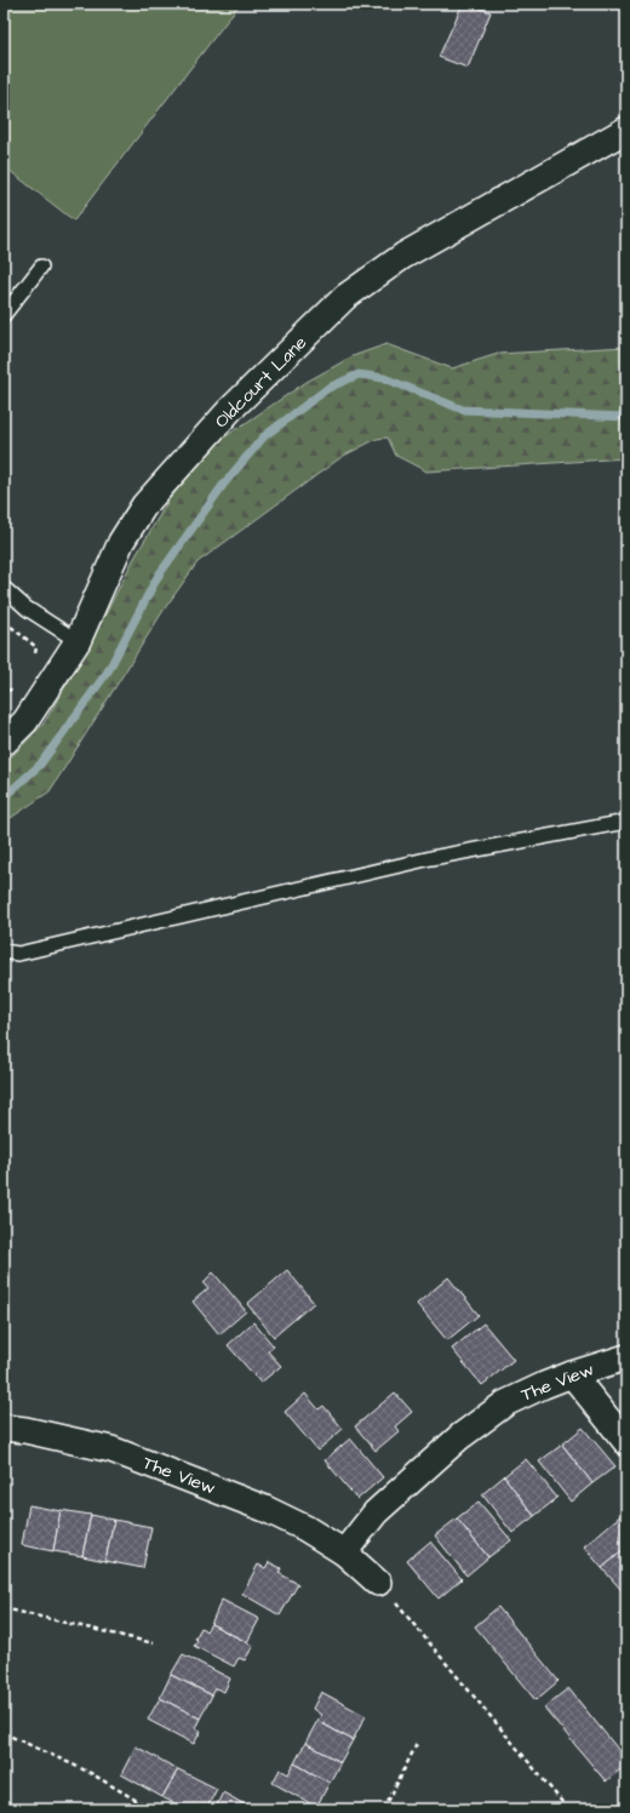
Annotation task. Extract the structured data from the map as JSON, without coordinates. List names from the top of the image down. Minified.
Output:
{"streets":{"street":["Oldcourt Lane","The View"]}}
